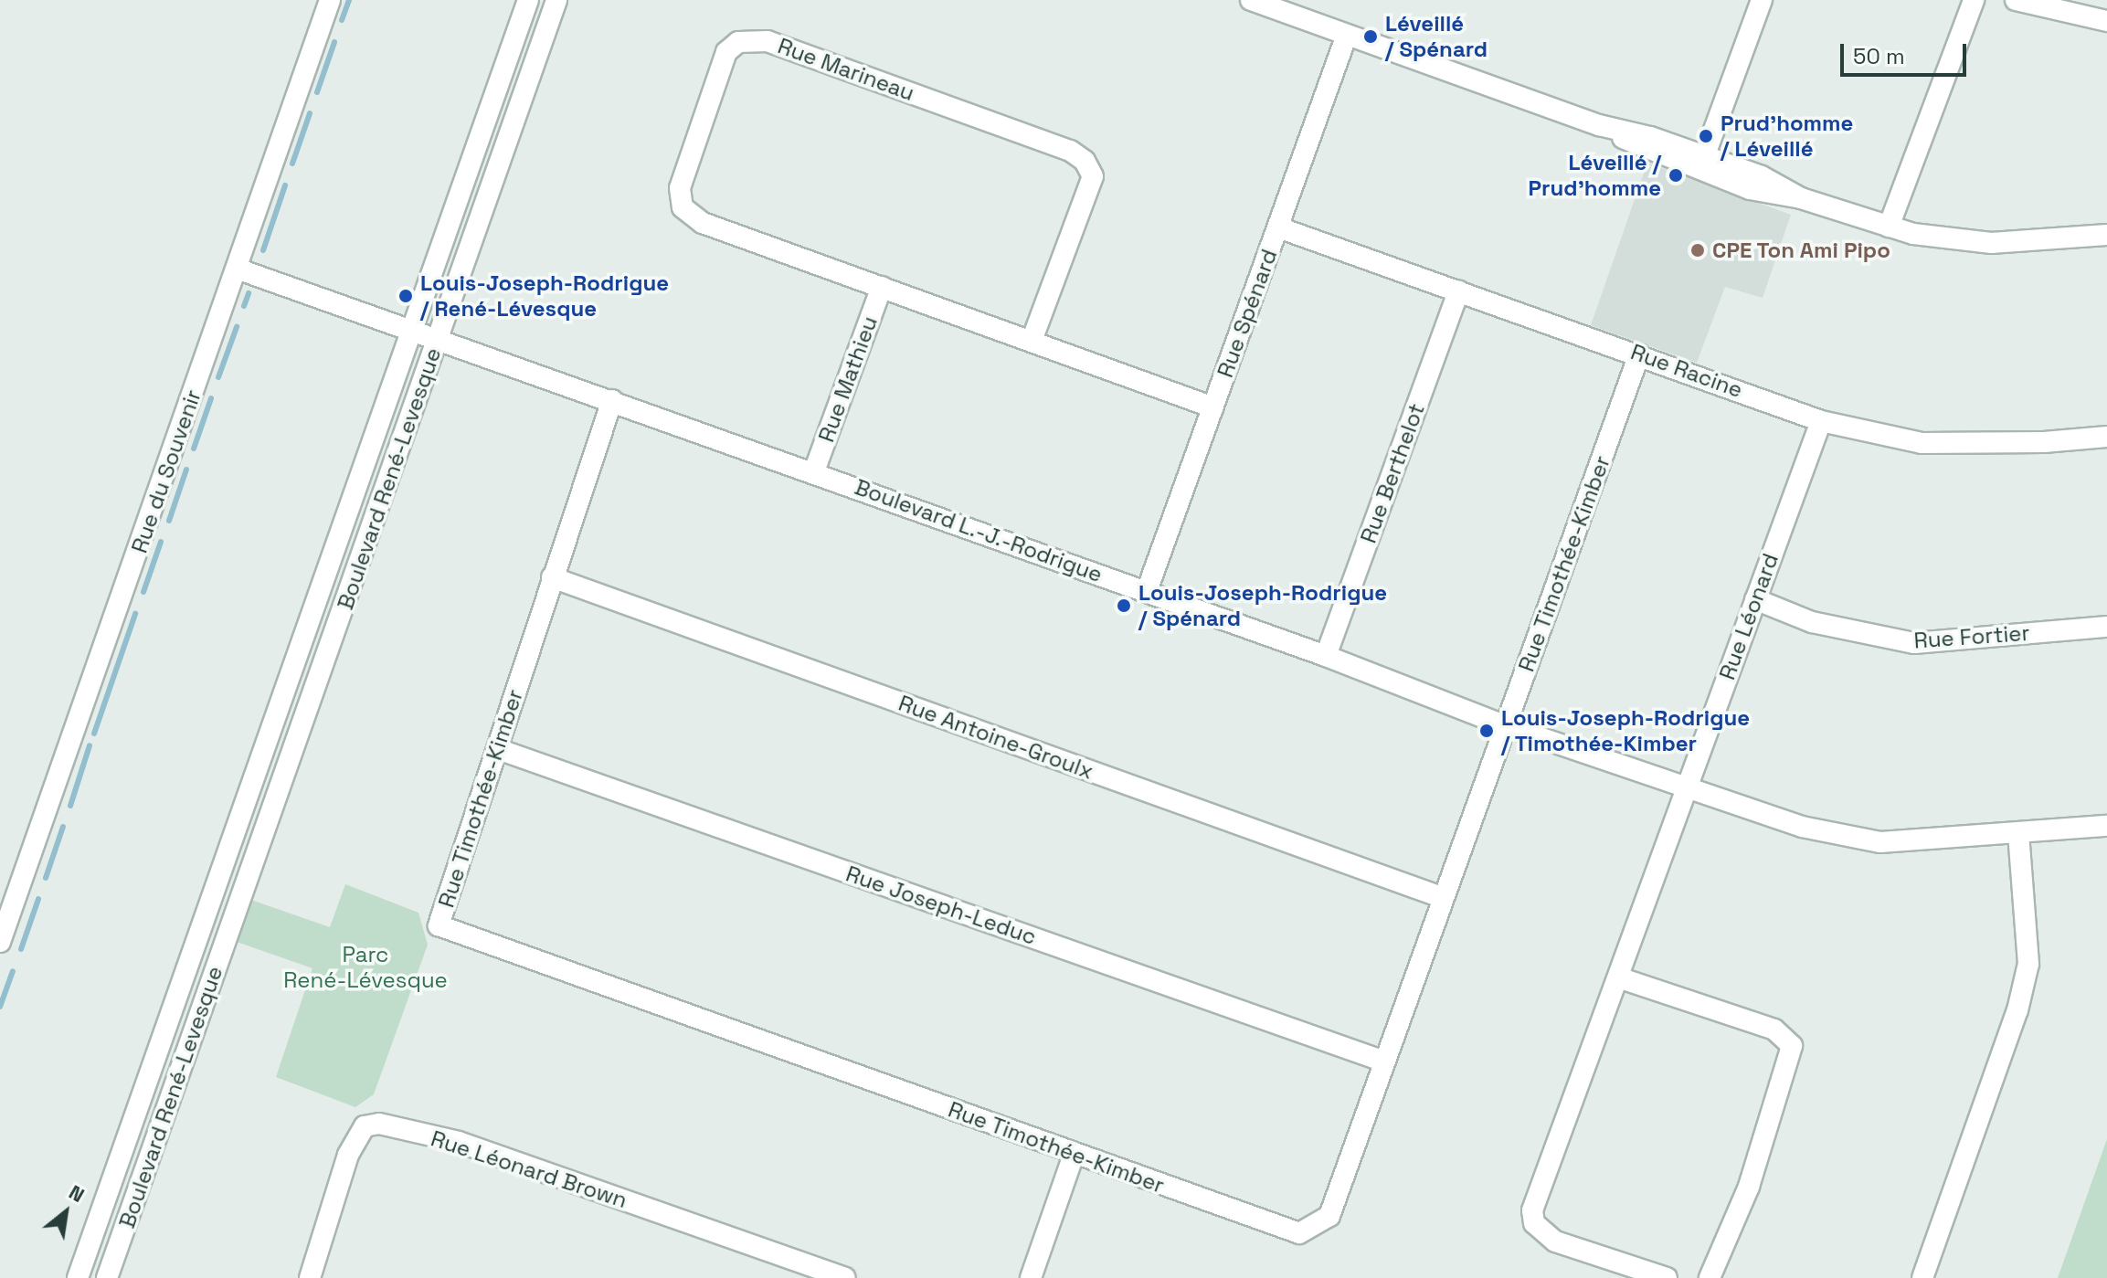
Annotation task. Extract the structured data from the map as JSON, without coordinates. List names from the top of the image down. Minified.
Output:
{"streets":{"street":["Rue Marineau","Rue Spénard","Rue Racine","Rue Mathieu","Rue du Souvenir","Rue Berthelot","Boulevard René-Levesque","Boulevard L.-J.-Rodrigue","Rue Timothée-Kimber","Rue Léonard","Rue Fortier","Rue Antoine-Groulx","Rue Joseph-Leduc","Rue Léonard Brown"]},"crossings":[["Rue Marineau","Rue Spénard"],["Rue Marineau","Rue Mathieu"],["Rue Spénard","Rue Racine"],["Rue Spénard","Boulevard L.-J.-Rodrigue"],["Rue Racine","Rue Berthelot"],["Rue Racine","Rue Timothée-Kimber"],["Rue Racine","Rue Léonard"],["Rue Mathieu","Boulevard L.-J.-Rodrigue"],["Rue du Souvenir","Boulevard L.-J.-Rodrigue"],["Rue Berthelot","Boulevard L.-J.-Rodrigue"],["Boulevard René-Levesque","Boulevard L.-J.-Rodrigue"],["Boulevard L.-J.-Rodrigue","Rue Timothée-Kimber"],["Boulevard L.-J.-Rodrigue","Rue Léonard"],["Rue Timothée-Kimber","Rue Antoine-Groulx"],["Rue Timothée-Kimber","Rue Joseph-Leduc"],["Rue Léonard","Rue Fortier"]],"parks":["Parc René-Lévesque"],"places":["Léveillé / Spénard","Prud'homme / Léveillé","Léveillé / Prud'homme","CPE Ton Ami Pipo","Louis-Joseph-Rodrigue / René-Lévesque","Louis-Joseph-Rodrigue / Spénard","Louis-Joseph-Rodrigue / Timothée-Kimber"],"scale_bar":"50 m","north":"top right"}
